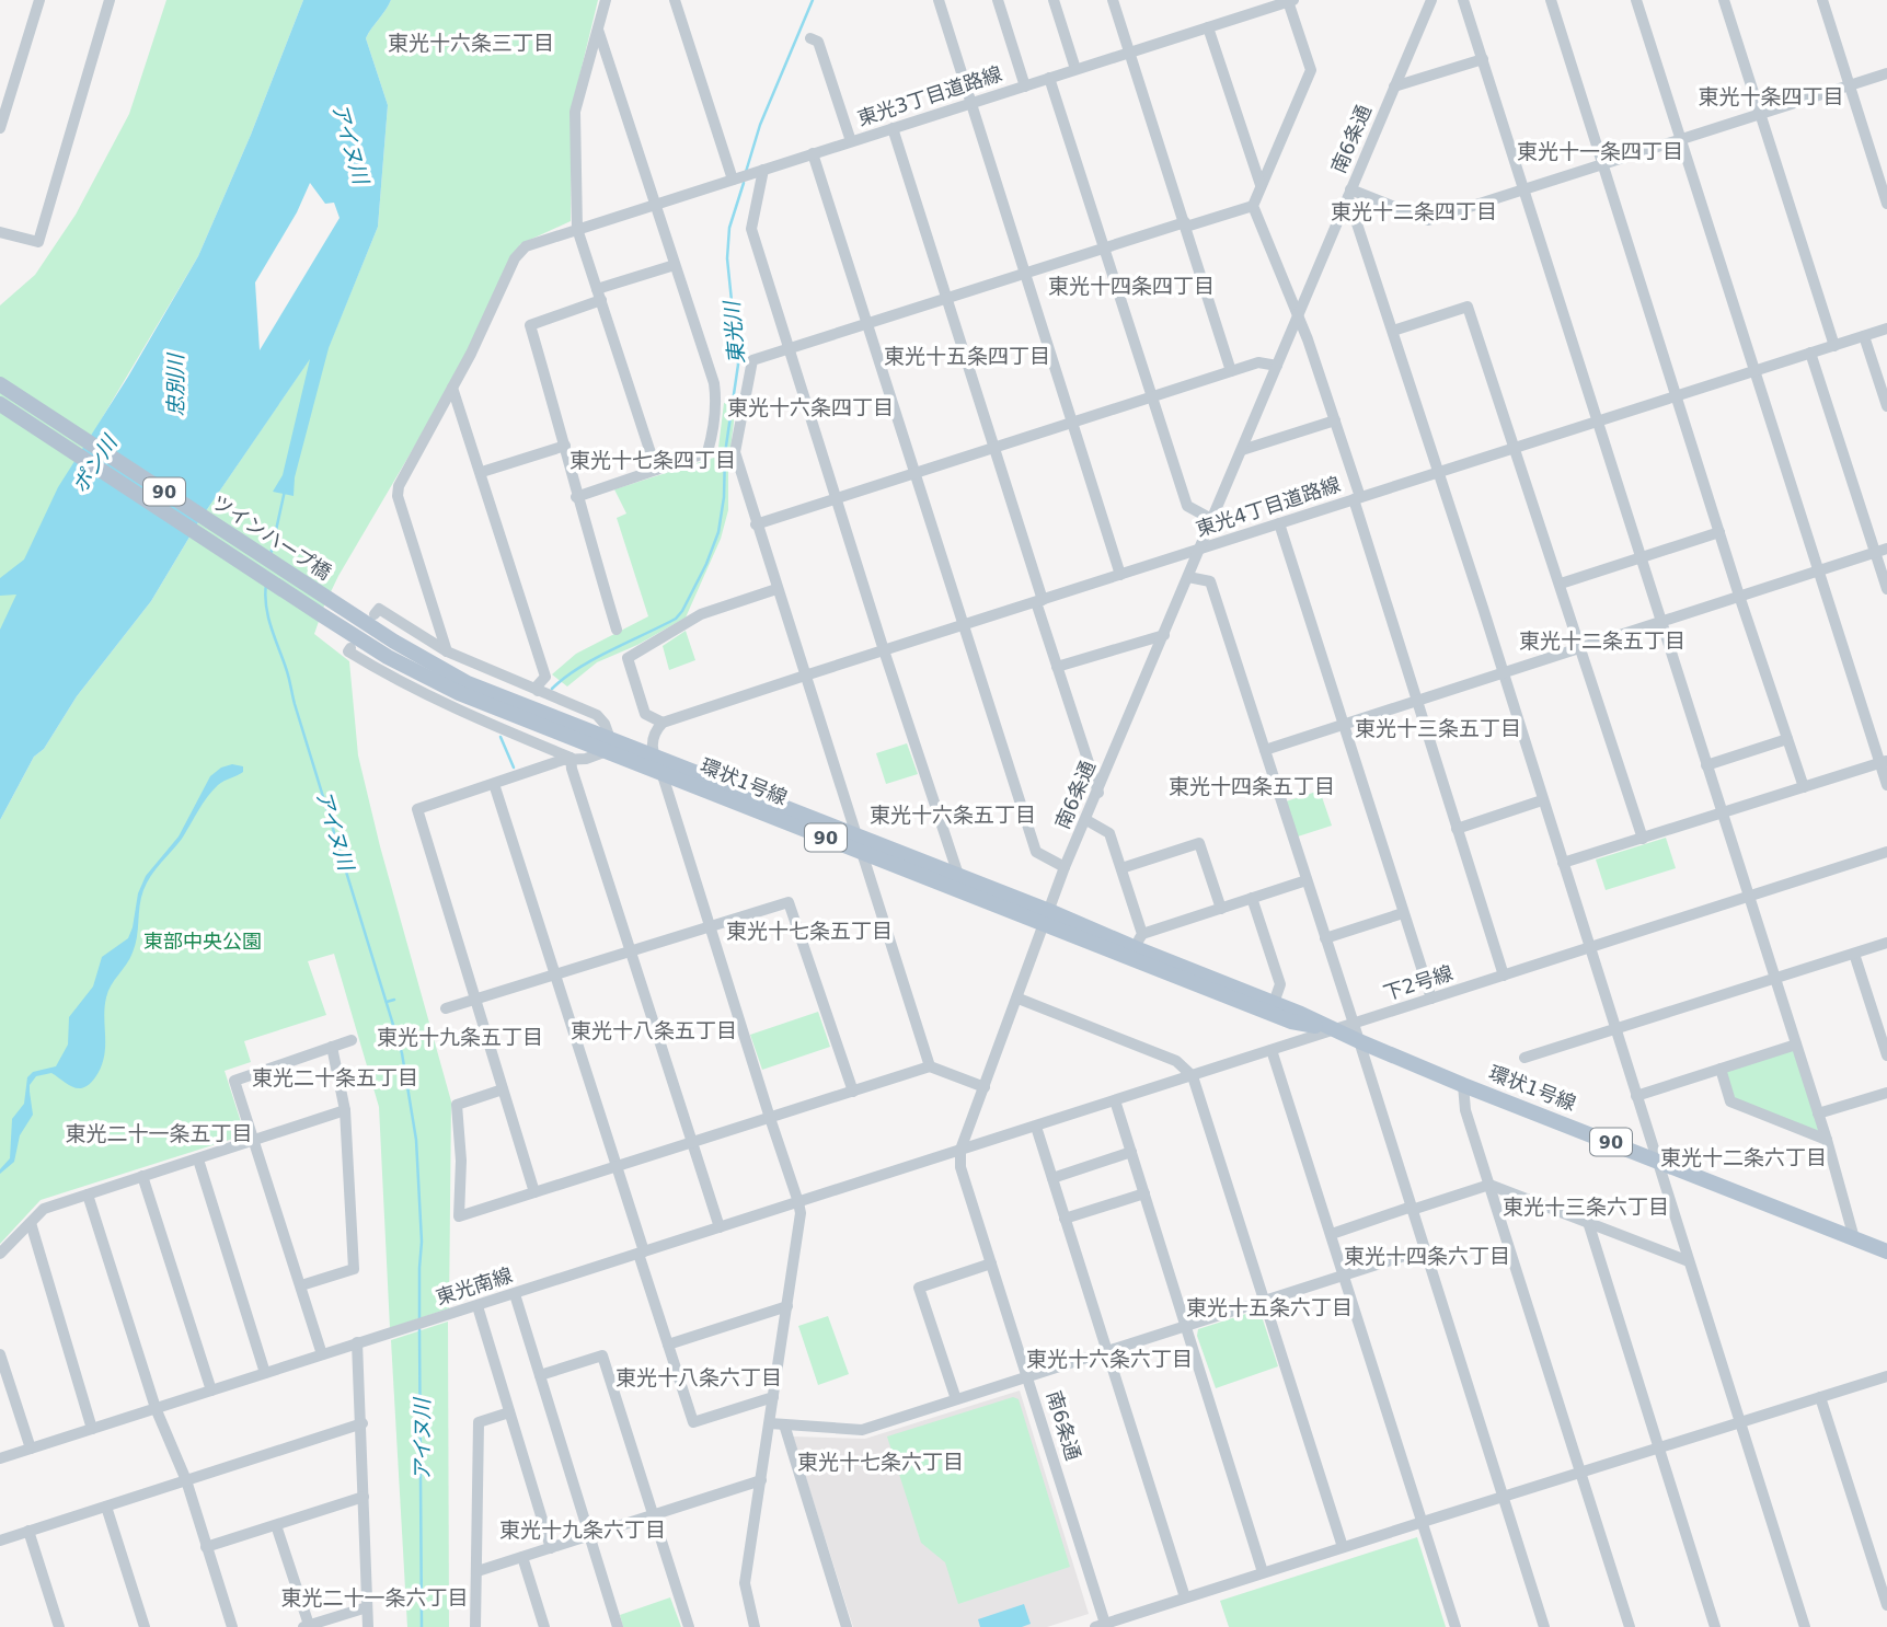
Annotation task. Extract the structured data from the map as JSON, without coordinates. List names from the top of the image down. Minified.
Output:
{"streets":{"main road":["90","ツインハープ橋","環状1号線"],"street":["東光3丁目道路線","南6条通","東光4丁目道路線","下2号線","東光南線"]},"crossings":[["南6条通","東光4丁目道路線"],["南6条通","環状1号線"],["南6条通","下2号線"],["南6条通","東光南線"],["ツインハープ橋","環状1号線"],["環状1号線","下2号線"],["下2号線","東光南線"]],"districts":["東光十六条三丁目","東光十条四丁目","東光十一条四丁目","東光十二条四丁目","東光十四条四丁目","東光十五条四丁目","東光十六条四丁目","東光十七条四丁目","東光十二条五丁目","東光十三条五丁目","東光十四条五丁目","東光十六条五丁目","東光十七条五丁目","東光十八条五丁目","東光十九条五丁目","東光二十条五丁目","東光二十一条五丁目","東光十二条六丁目","東光十三条六丁目","東光十四条六丁目","東光十五条六丁目","東光十六条六丁目","東光十八条六丁目","東光十七条六丁目","東光十九条六丁目","東光二十一条六丁目"],"water":["アイヌ川","東光川","忠別川","ポン川"],"parks":["東部中央公園"]}
